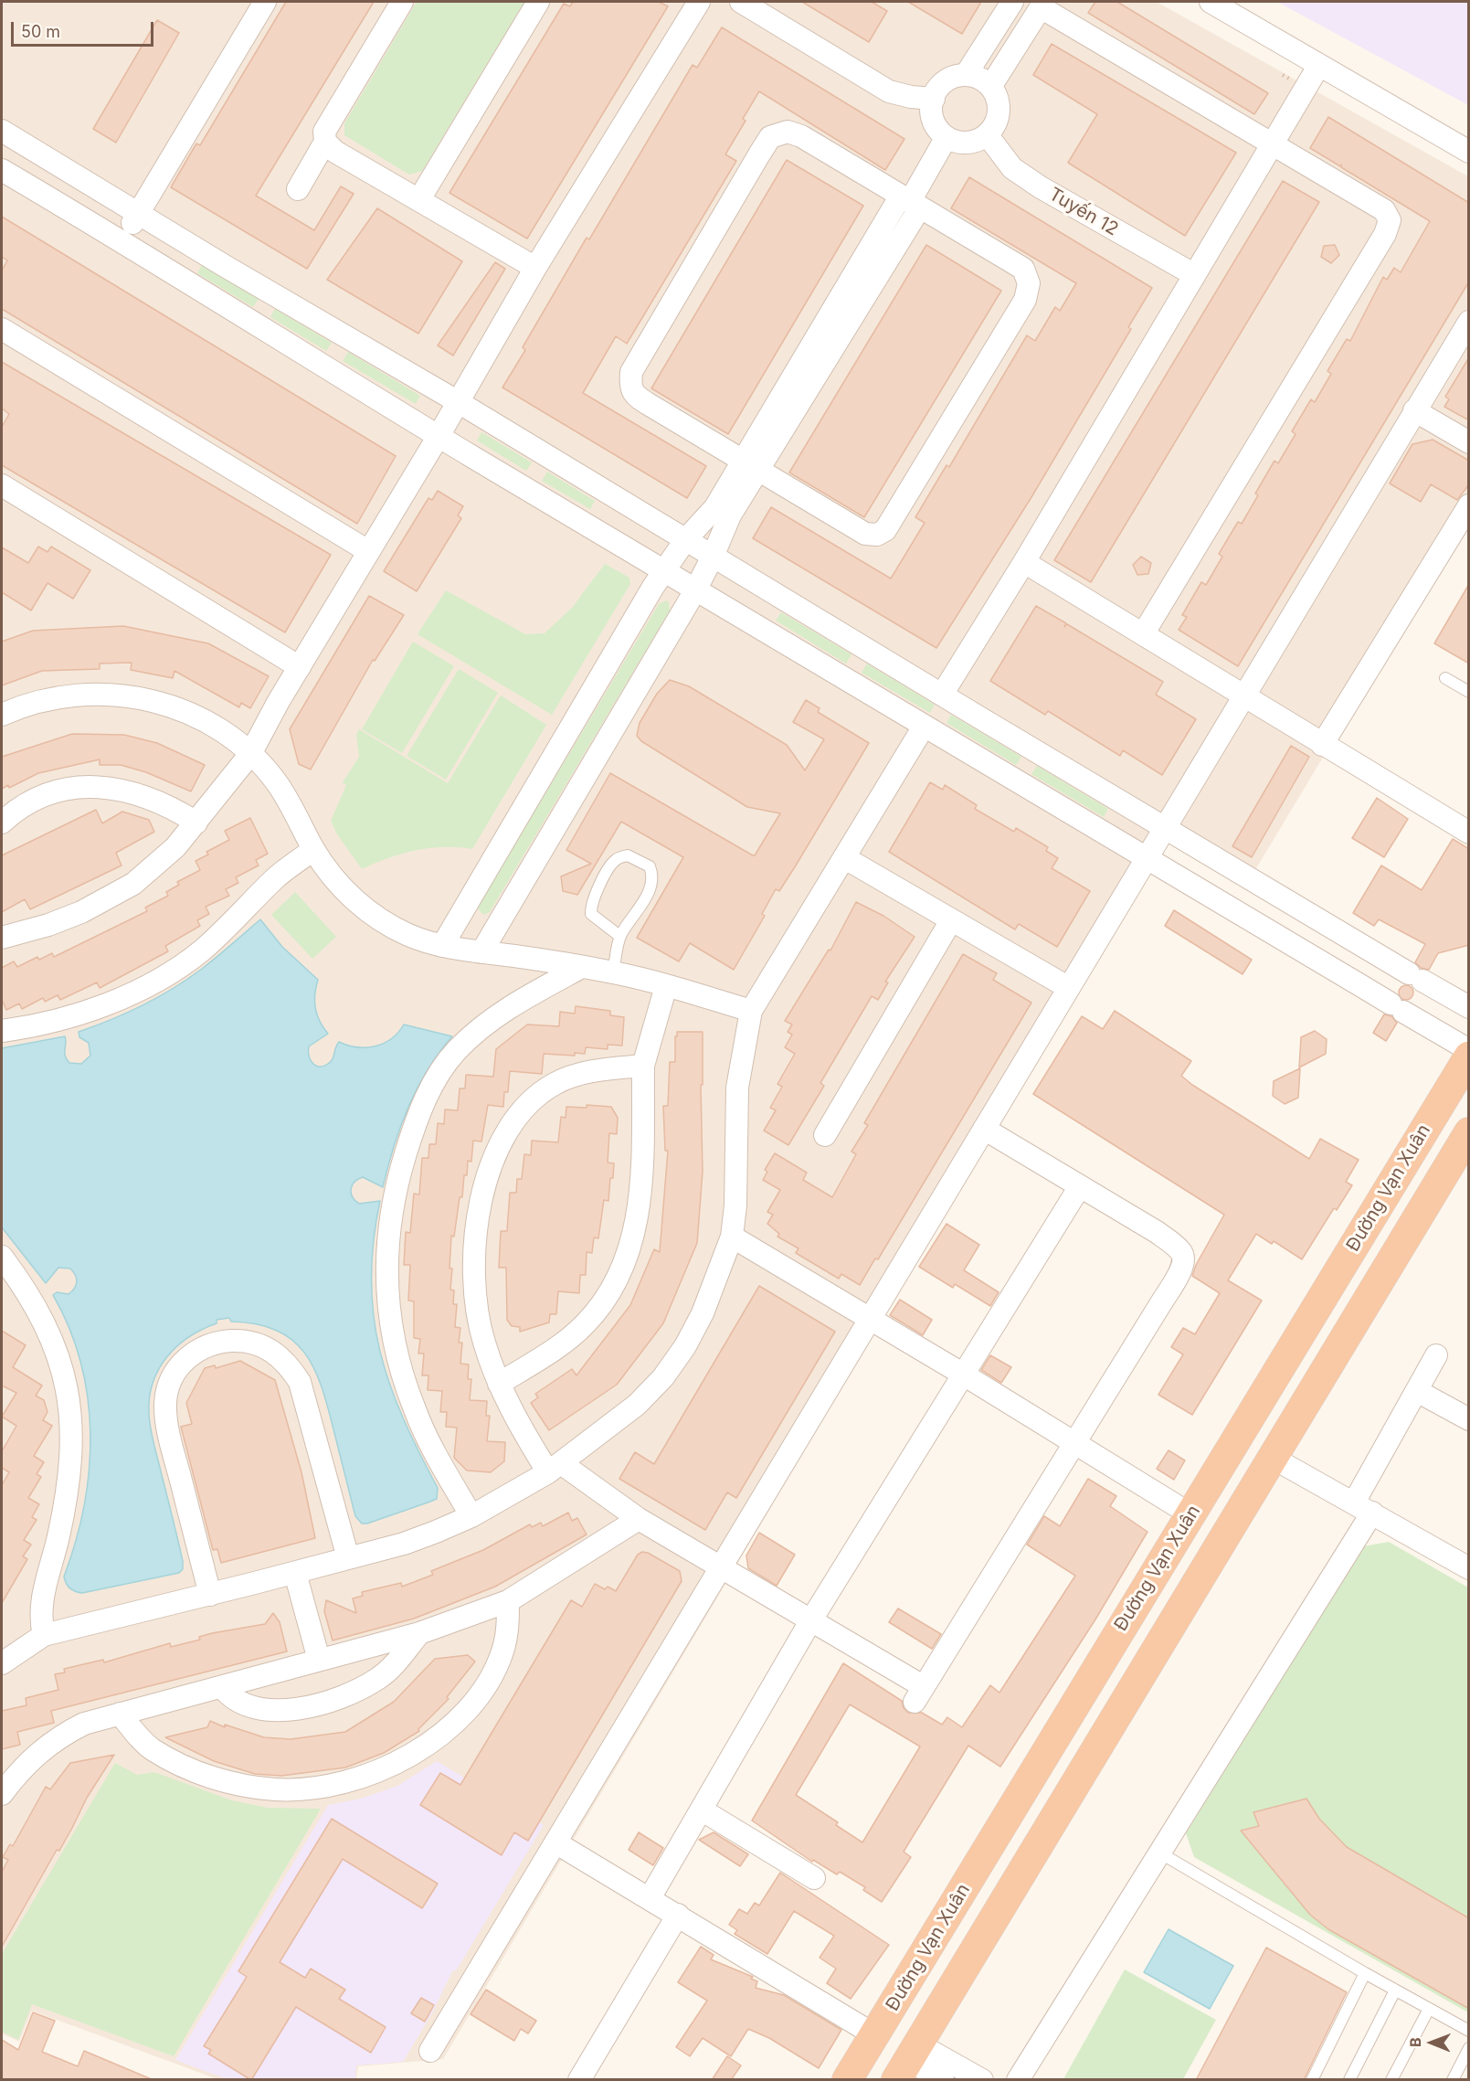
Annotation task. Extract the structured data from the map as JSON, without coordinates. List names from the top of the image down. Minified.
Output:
{"streets":{"highway":["Đường Vạn Xuân"],"street":["Tuyến 12"]},"scale_bar":"50 m","north":"left"}
